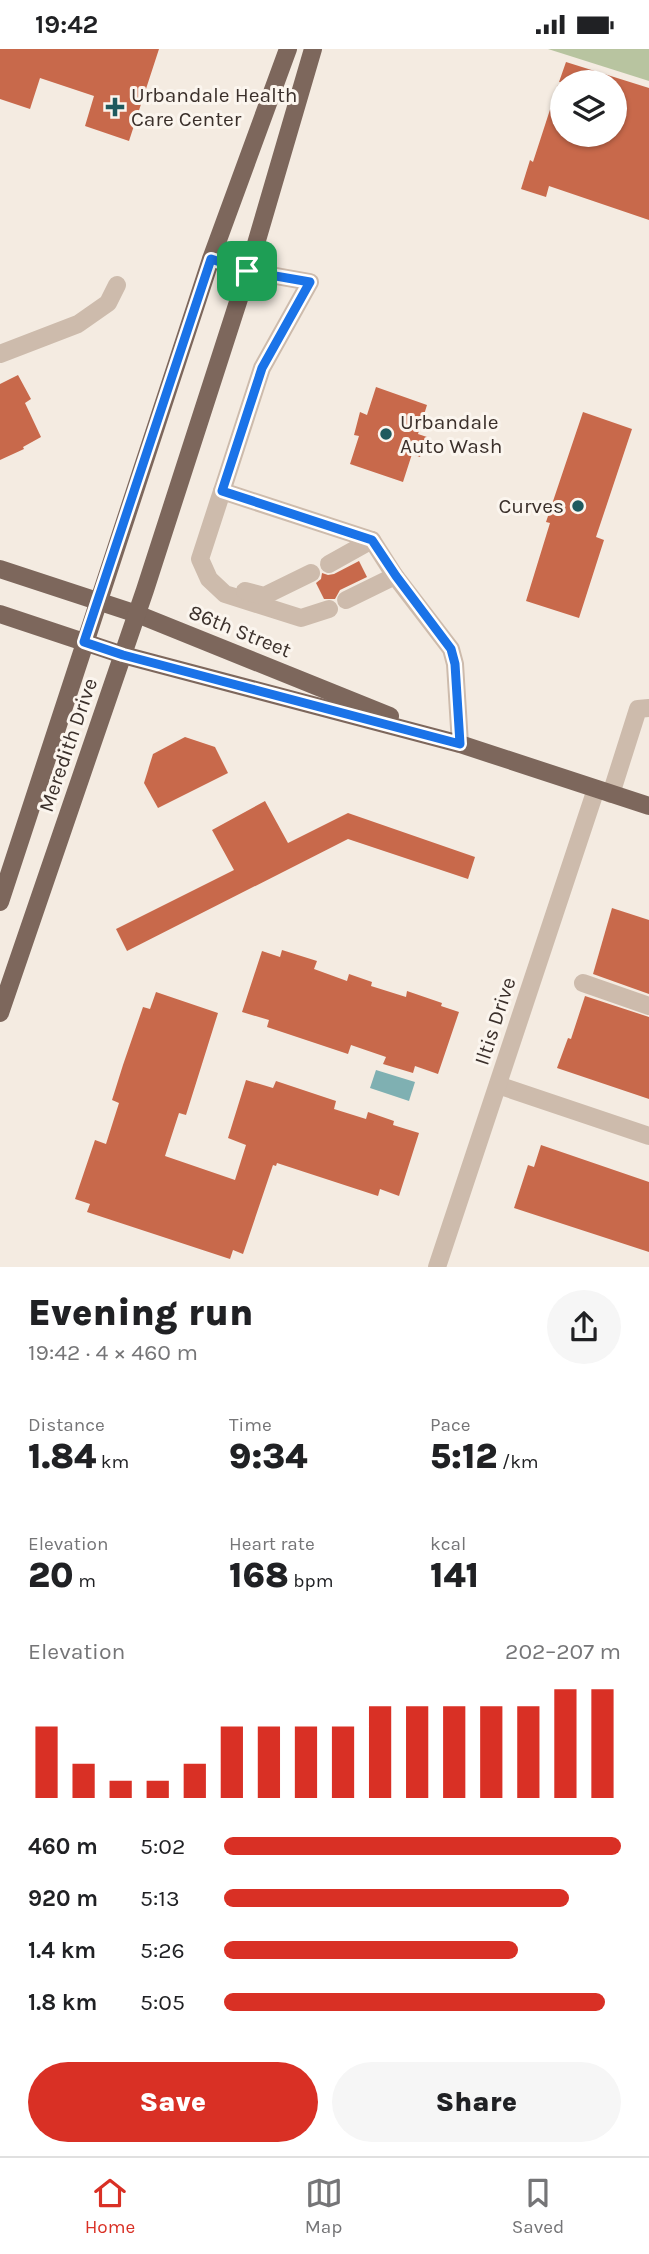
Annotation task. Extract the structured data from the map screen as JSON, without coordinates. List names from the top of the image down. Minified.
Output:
{"streets":{"main road":["86th Street","Meredith Drive"],"street":["Iltis Drive"]},"crossings":[["86th Street","Meredith Drive"],["86th Street","Iltis Drive"]],"places":{"health":["Urbandale Health Care Center"],"other":["Urbandale Auto Wash","Curves"]},"page":{"status":"19:42","heading":["Evening run","19:42 · 4 × 460 m"],"stats":[["Distance","1.84 km"],["Time","9:34"],["Pace","5:12 /km"],["Elevation","20 m"],["Heart rate","168 bpm"],["kcal","141"]],"chart":["Elevation","202–207 m"],"list":[{"name":"460 m","note":"5:02"},{"name":"920 m","note":"5:13"},{"name":"1.4 km","note":"5:26"},{"name":"1.8 km","note":"5:05"}],"buttons":["Save","Share"],"tabs":["Home","Map","Saved"]}}
